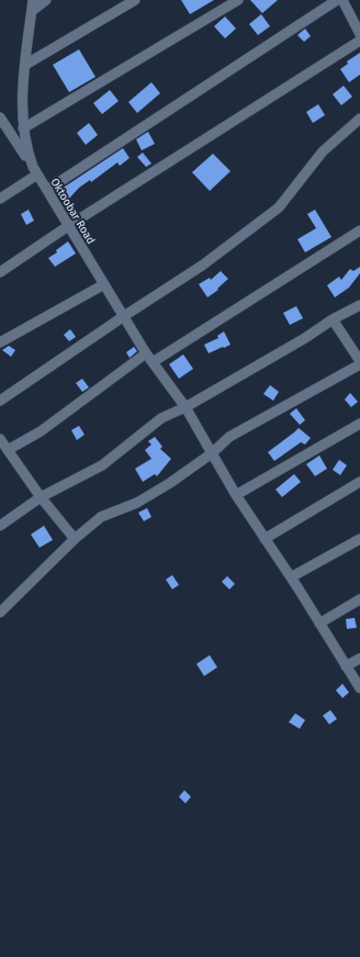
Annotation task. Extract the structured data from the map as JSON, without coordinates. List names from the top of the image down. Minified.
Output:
{"streets":{"street":["Oktoobar Road"]}}
